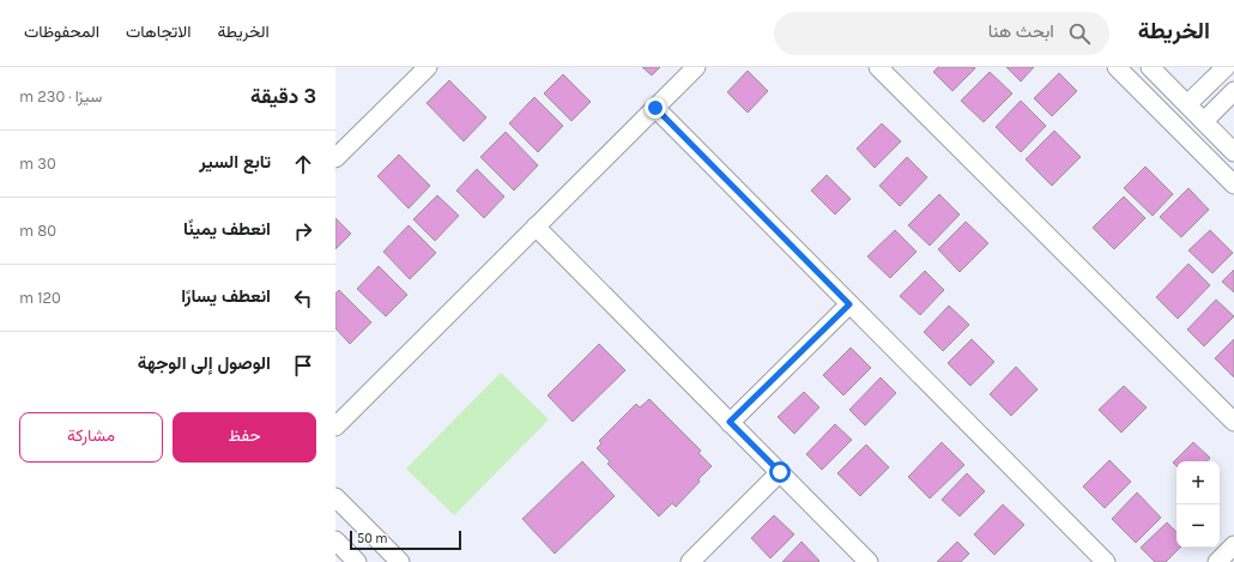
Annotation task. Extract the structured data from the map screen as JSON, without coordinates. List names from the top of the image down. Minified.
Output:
{"scale_bar":"50 m","page":{"header":"الخريطة","search":"ابحث هنا","nav":["الخريطة","الاتجاهات","المحفوظات"],"heading":["3 دقيقة","سيرًا · 230 m"],"list":[["تابع السير","30 m"],["انعطف يمينًا","80 m"],["انعطف يسارًا","120 m"],"الوصول إلى الوجهة"],"buttons":["حفظ","مشاركة"],"map_buttons":["+","−"],"scale":"50 m"}}
